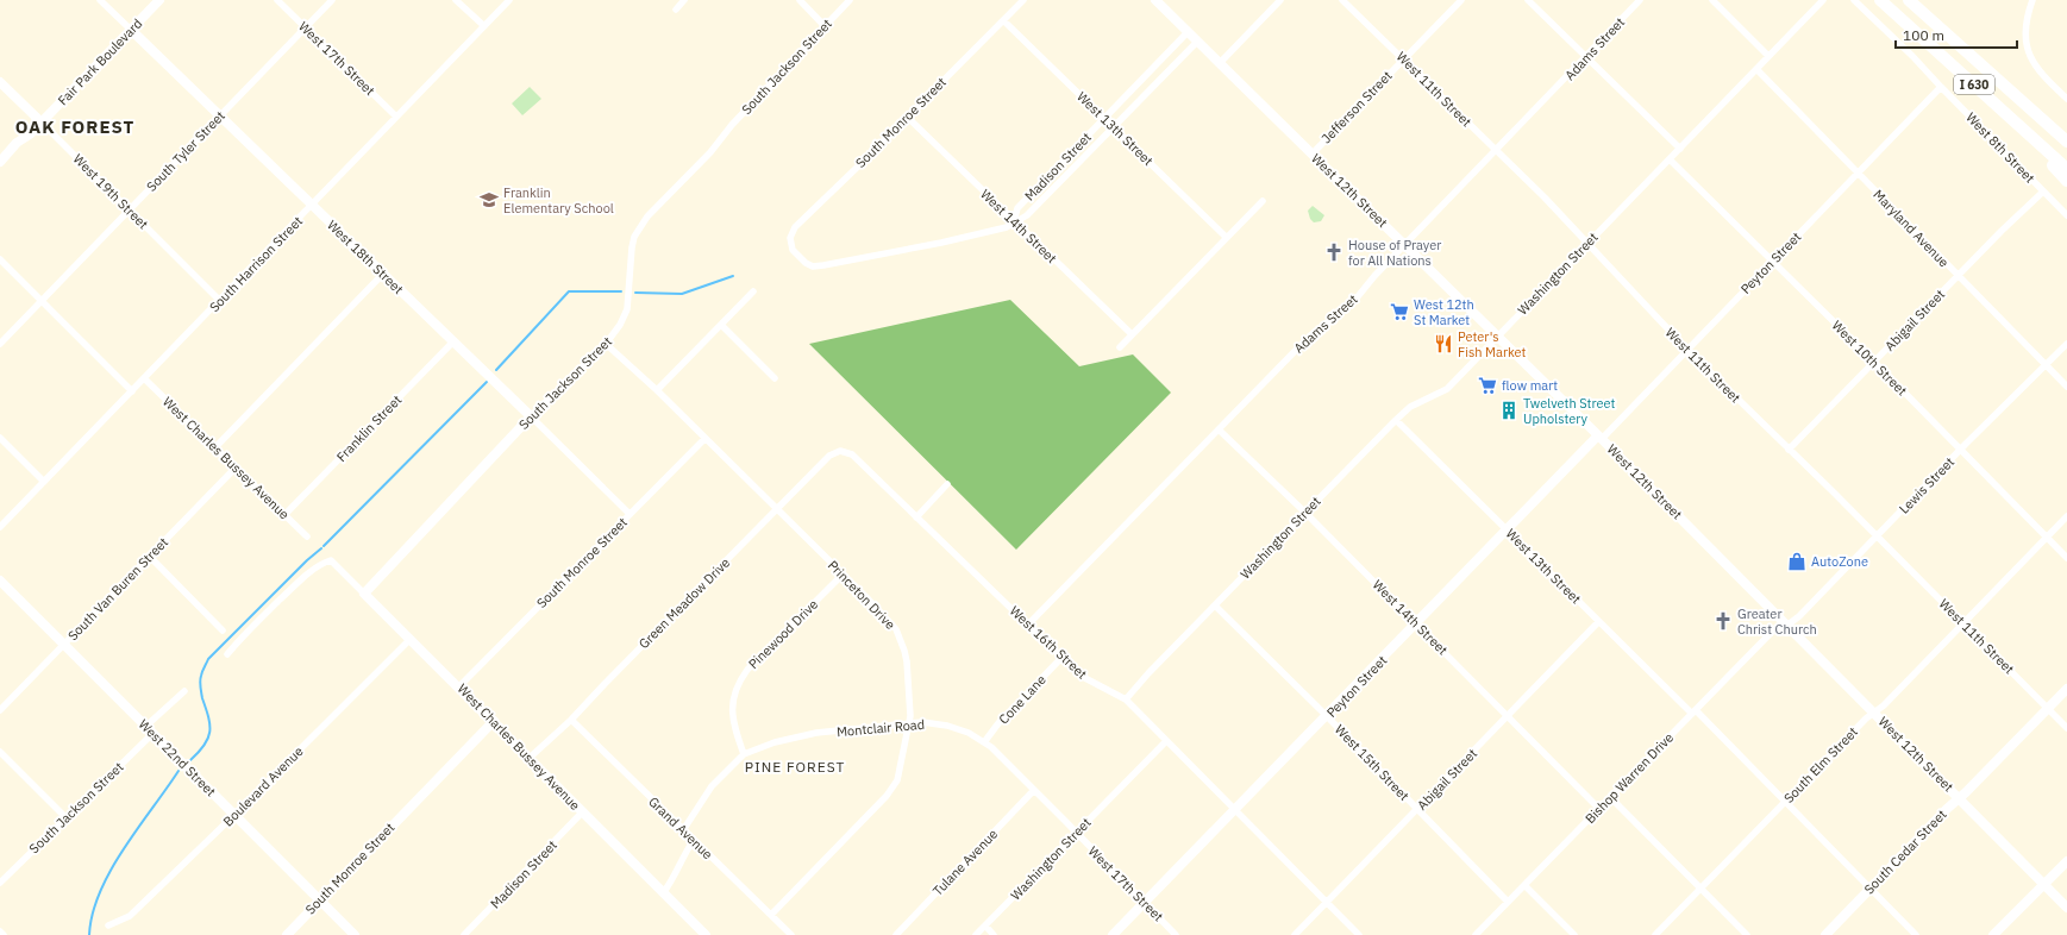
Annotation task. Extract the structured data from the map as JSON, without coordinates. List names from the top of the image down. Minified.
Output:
{"streets":{"highway":["I 630"],"street":["Adams Street","West 17th Street","Fair Park Boulevard","South Jackson Street","West 11th Street","Jefferson Street","South Monroe Street","West 13th Street","West 8th Street","South Tyler Street","Madison Street","West 12th Street","West 19th Street","West 14th Street","Maryland Avenue","West 18th Street","Peyton Street","South Harrison Street","Washington Street","Abigail Street","West 10th Street","Franklin Street","West Charles Bussey Avenue","Lewis Street","South Van Buren Street","Princeton Drive","Green Meadow Drive","Pinewood Drive","West 16th Street","Cone Lane","Montclair Road","West 22nd Street","West 15th Street","South Elm Street","Bishop Warren Drive","Boulevard Avenue","Grand Avenue","South Cedar Street","Tulane Avenue"]},"crossings":[["Adams Street","West 11th Street"],["Adams Street","West 12th Street"],["Adams Street","West 14th Street"],["Adams Street","West 16th Street"],["West 17th Street","South Tyler Street"],["West 17th Street","Peyton Street"],["West 17th Street","South Harrison Street"],["West 17th Street","Washington Street"],["West 17th Street","Montclair Road"],["Fair Park Boulevard","West 19th Street"],["Fair Park Boulevard","West 18th Street"],["South Jackson Street","West 18th Street"],["South Jackson Street","West Charles Bussey Avenue"],["South Jackson Street","Princeton Drive"],["South Jackson Street","West 22nd Street"],["West 11th Street","Jefferson Street"],["West 11th Street","Peyton Street"],["West 11th Street","Washington Street"],["West 11th Street","Abigail Street"],["West 11th Street","Lewis Street"],["West 11th Street","South Elm Street"],["West 11th Street","South Cedar Street"],["Jefferson Street","West 12th Street"],["South Monroe Street","West 13th Street"],["South Monroe Street","Madison Street"],["South Monroe Street","West 14th Street"],["South Monroe Street","West 18th Street"],["South Monroe Street","West Charles Bussey Avenue"],["South Monroe Street","Princeton Drive"],["South Monroe Street","West 22nd Street"],["West 13th Street","Madison Street"],["West 13th Street","Peyton Street"],["West 13th Street","Washington Street"],["West 13th Street","Abigail Street"],["West 13th Street","South Elm Street"],["West 13th Street","Bishop Warren Drive"],["West 13th Street","South Cedar Street"],["West 8th Street","Peyton Street"],["West 8th Street","Abigail Street"],["South Tyler Street","West 19th Street"],["South Tyler Street","West 18th Street"],["Madison Street","West 12th Street"],["Madison Street","West 14th Street"],["Madison Street","West Charles Bussey Avenue"],["West 12th Street","Peyton Street"],["West 12th Street","Washington Street"],["West 12th Street","Lewis Street"],["West 12th Street","South Elm Street"],["West 12th Street","Bishop Warren Drive"],["West 12th Street","South Cedar Street"],["West 19th Street","South Harrison Street"],["West 14th Street","Peyton Street"],["West 14th Street","Washington Street"],["West 14th Street","Abigail Street"],["West 14th Street","Bishop Warren Drive"],["Maryland Avenue","Peyton Street"],["Maryland Avenue","Washington Street"],["Maryland Avenue","Abigail Street"],["Maryland Avenue","Lewis Street"],["West 18th Street","South Harrison Street"],["West 18th Street","Franklin Street"],["Peyton Street","West 10th Street"],["Peyton Street","West 16th Street"],["Peyton Street","West 15th Street"],["South Harrison Street","West Charles Bussey Avenue"],["Washington Street","West 10th Street"],["Washington Street","West 16th Street"],["Washington Street","Montclair Road"],["Washington Street","West 15th Street"],["Abigail Street","West 10th Street"],["Abigail Street","West 16th Street"],["Abigail Street","West 15th Street"],["West 10th Street","Lewis Street"],["West 10th Street","South Elm Street"],["Franklin Street","West Charles Bussey Avenue"],["West Charles Bussey Avenue","South Van Buren Street"],["West Charles Bussey Avenue","Green Meadow Drive"],["West Charles Bussey Avenue","Boulevard Avenue"],["Lewis Street","Bishop Warren Drive"],["South Van Buren Street","West 22nd Street"],["Princeton Drive","Green Meadow Drive"],["Princeton Drive","Pinewood Drive"],["Princeton Drive","Montclair Road"],["Princeton Drive","Grand Avenue"],["Green Meadow Drive","West 16th Street"],["Green Meadow Drive","Grand Avenue"],["Pinewood Drive","Montclair Road"],["West 16th Street","Cone Lane"],["Cone Lane","Montclair Road"],["Montclair Road","Grand Avenue"],["Montclair Road","Tulane Avenue"],["West 22nd Street","Boulevard Avenue"],["West 15th Street","Bishop Warren Drive"]],"districts":["OAK FOREST","PINE FOREST"],"places":{"school or university":["Franklin Elementary School"],"church":["House of Prayer for All Nations","Greater Christ Church"],"supermarket":["West 12th St Market","flow mart"],"restaurant":["Peter's Fish Market"],"building":["Twelveth Street Upholstery"],"shop":["AutoZone"]},"scale_bar":"100 m"}
